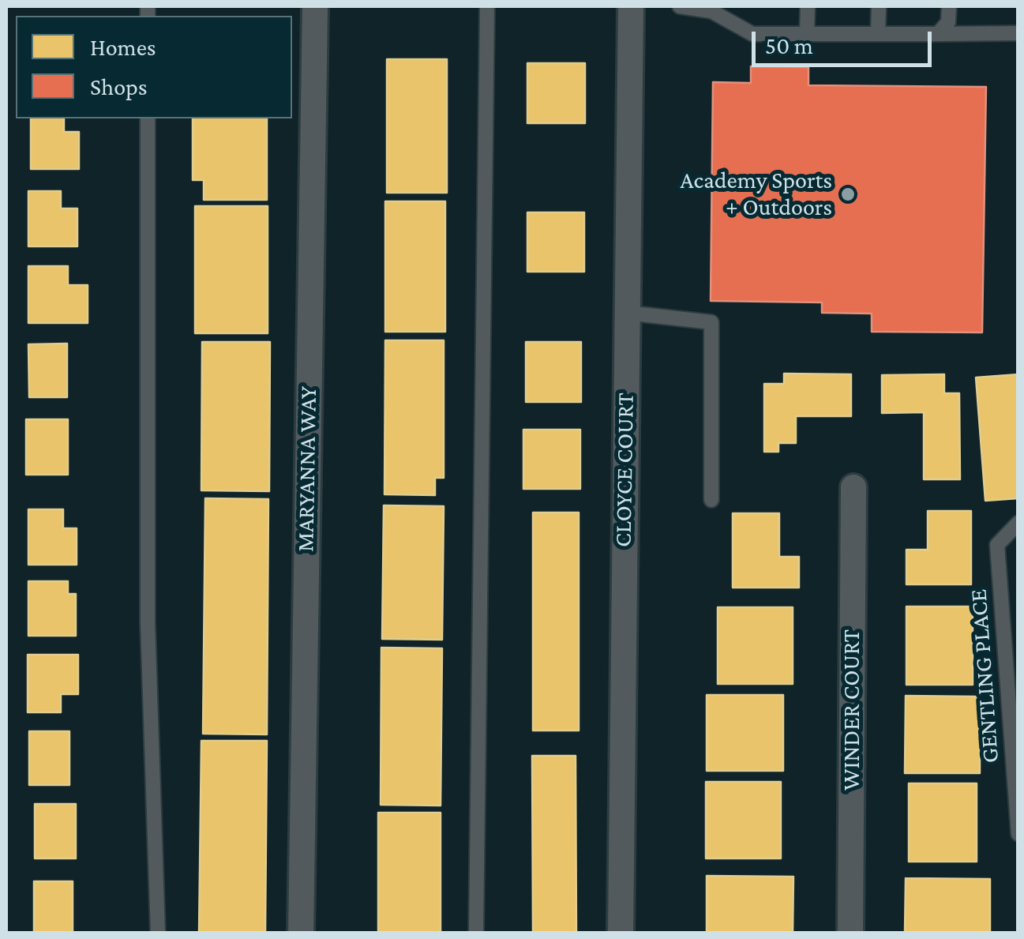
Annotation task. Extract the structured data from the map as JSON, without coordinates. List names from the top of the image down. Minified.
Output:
{"streets":{"street":["MARYANNA WAY","CLOYCE COURT","WINDER COURT"],"lane":["GENTLING PLACE"]},"places":["Academy Sports + Outdoors"],"legend":["Homes","Shops"],"scale_bar":"50 m"}
